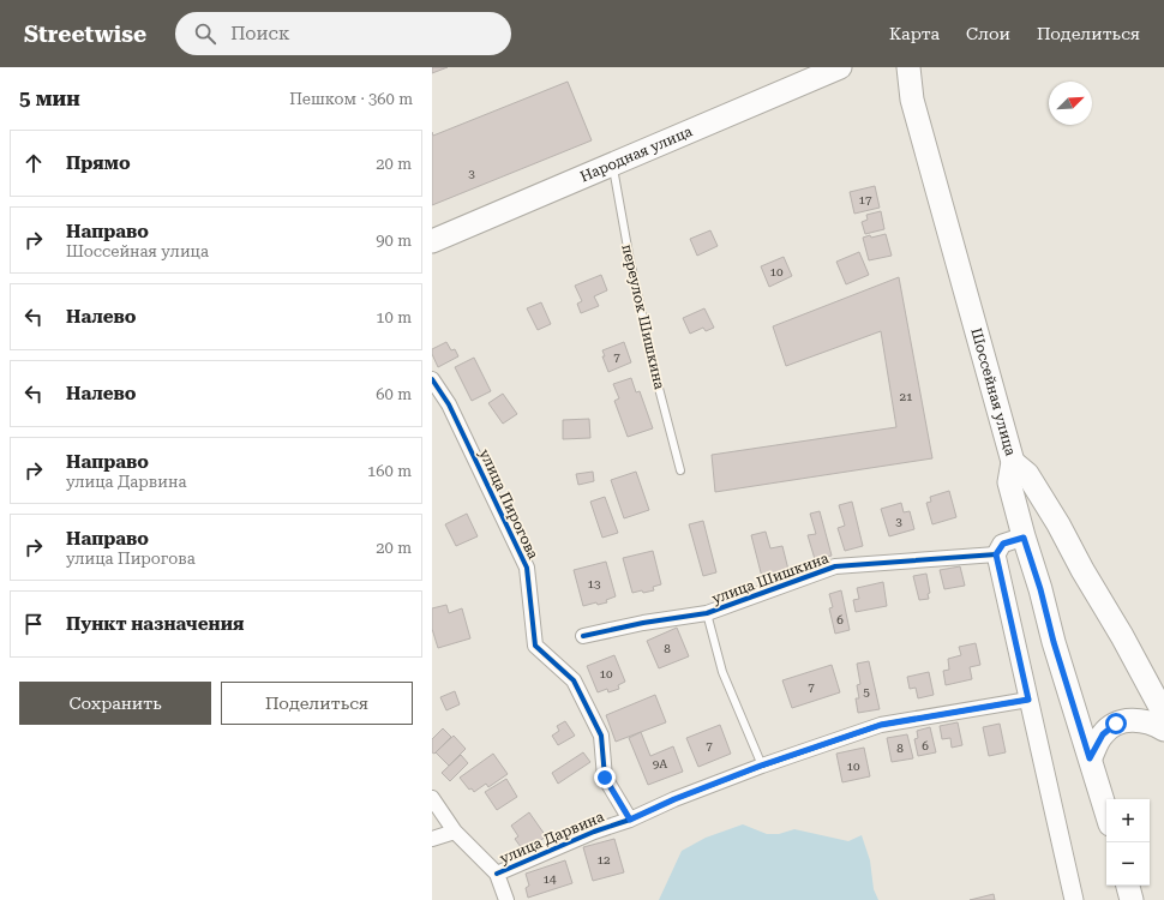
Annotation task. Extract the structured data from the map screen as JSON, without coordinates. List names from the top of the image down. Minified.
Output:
{"streets":{"main road":["Народная улица","Шоссейная улица"],"street":["улица Пирогова","улица Шишкина","улица Дарвина"],"lane":["переулок Шишкина"]},"crossings":[["Народная улица","переулок Шишкина"],["улица Пирогова","улица Дарвина"]],"house_numbers":["3","17","10","7","21","3","13","6","8","10","7","5","7","6","8","9А","10","12","14"],"north":"top right","page":{"header":"Streetwise","search":"Поиск","nav":["Карта","Слои","Поделиться"],"heading":["5 мин","Пешком · 360 m"],"list":[["Прямо","20 m"],["Направо","Шоссейная улица","90 m"],["Налево","10 m"],["Налево","60 m"],["Направо","улица Дарвина","160 m"],["Направо","улица Пирогова","20 m"],"Пункт назначения"],"buttons":["Сохранить","Поделиться"],"map_buttons":["+","−"]}}
